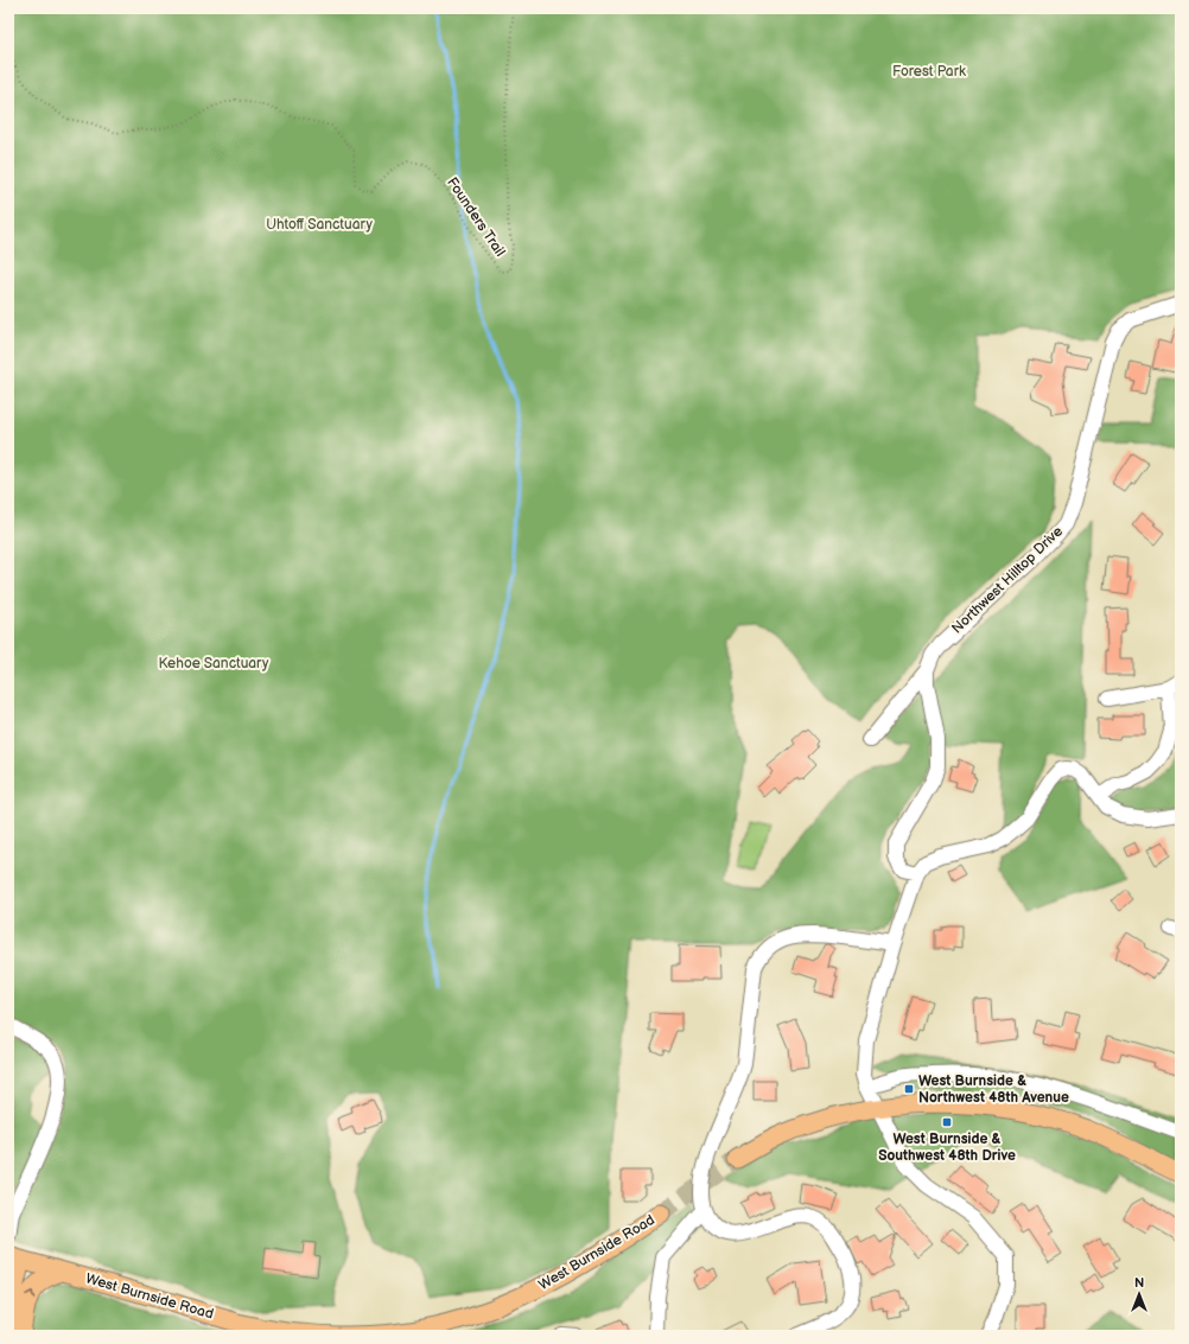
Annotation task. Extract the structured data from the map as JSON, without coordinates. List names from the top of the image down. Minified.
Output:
{"streets":{"main road":["West Burnside Road"],"street":["Northwest Hilltop Drive"],"path":["Founders Trail"]},"parks":["Forest Park","Uhtoff Sanctuary","Kehoe Sanctuary"],"places":{"transit":["West Burnside & Northwest 48th Avenue","West Burnside & Southwest 48th Drive"]},"north":"top"}
